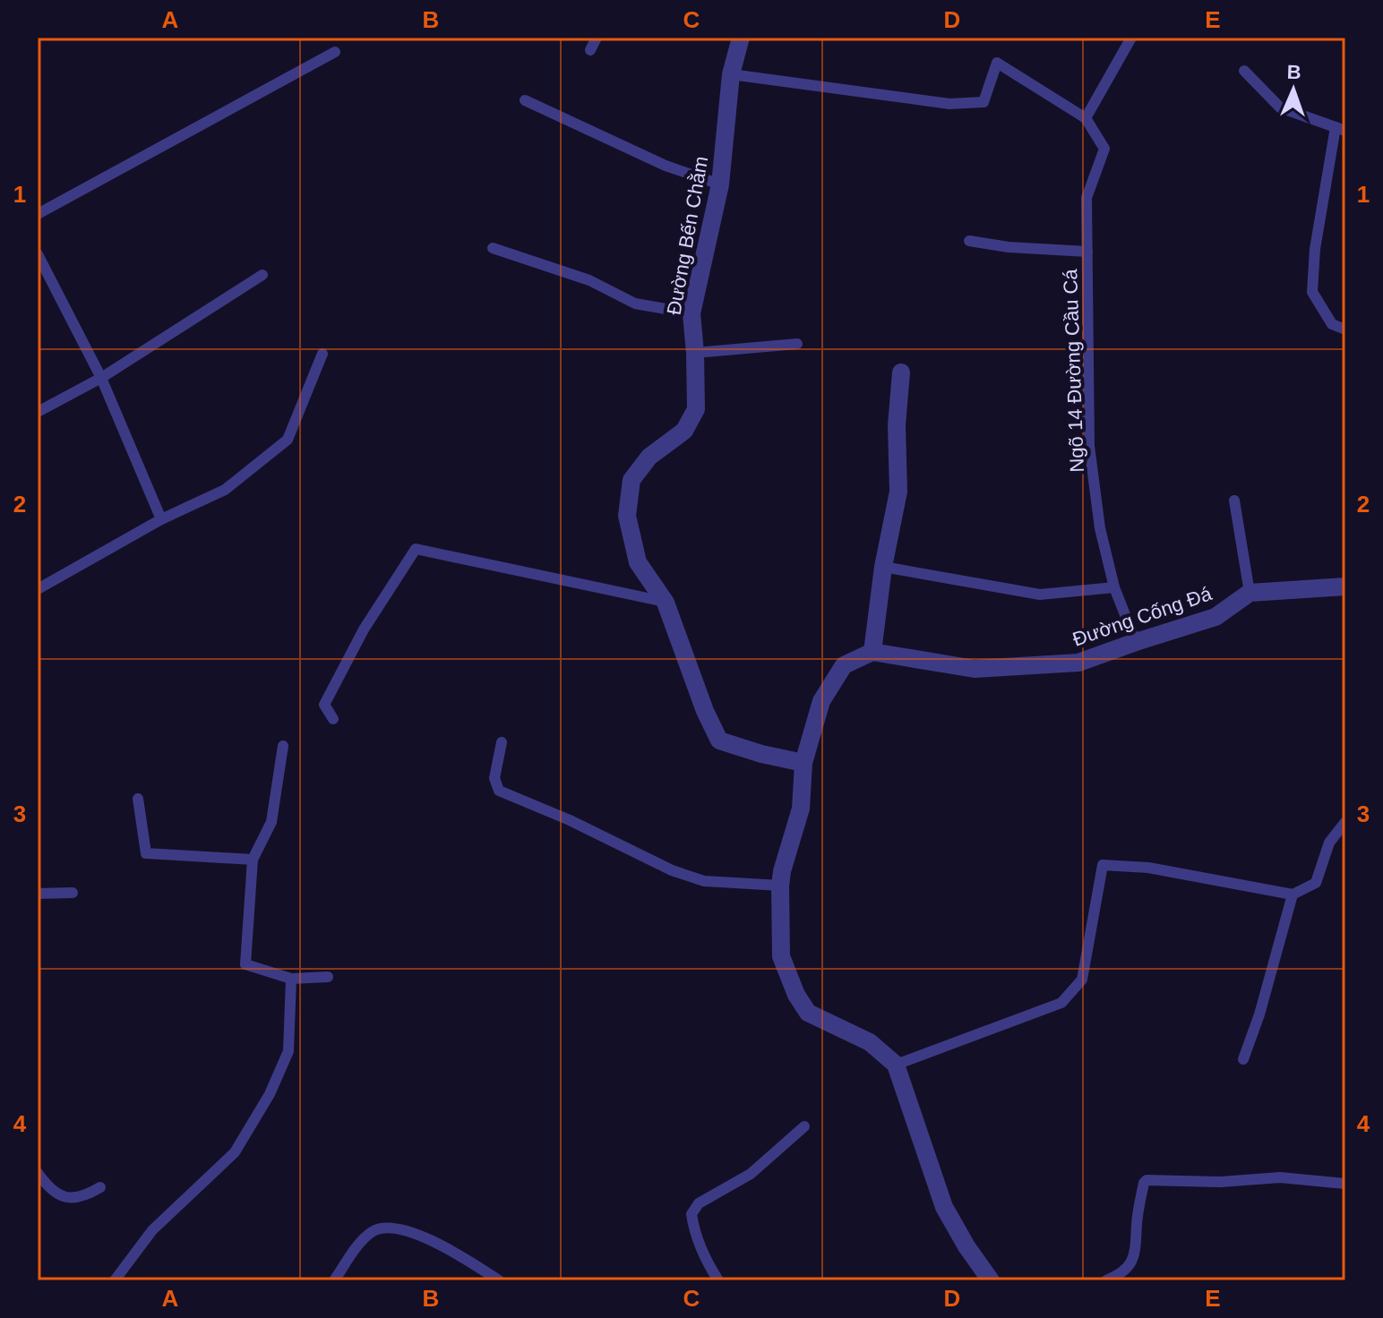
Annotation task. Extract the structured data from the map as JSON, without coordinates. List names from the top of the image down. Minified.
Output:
{"streets":{"street":["Đường Bến Chằm","Đường Cống Đá"],"lane":["Ngõ 14 Đường Cầu Cá"]},"crossings":[["Ngõ 14 Đường Cầu Cá","Đường Cống Đá"]],"north":"top","grid":{"columns":["A","B","C","D","E"],"rows":["1","2","3","4"]}}
